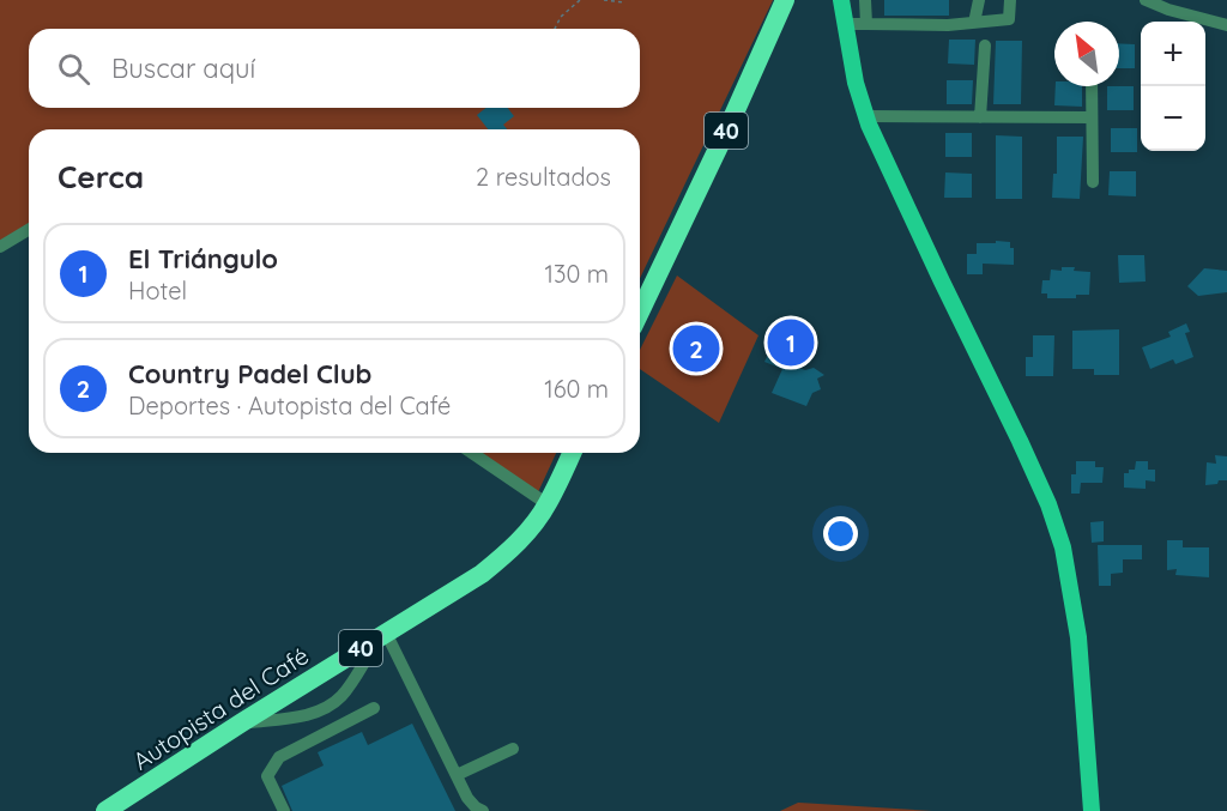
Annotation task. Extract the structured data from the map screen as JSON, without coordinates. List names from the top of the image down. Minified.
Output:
{"streets":{"highway":["40","Autopista del Café"]},"north":"top left","page":{"map_buttons":["+","−"],"search":"Buscar aquí","heading":["Cerca","2 resultados"],"list":[{"mark":"1","name":"El Triángulo","note":"Hotel","value":"130 m"},{"mark":"2","name":"Country Padel Club","note":"Deportes · Autopista del Café","value":"160 m"}],"pins":["1","2"]}}
